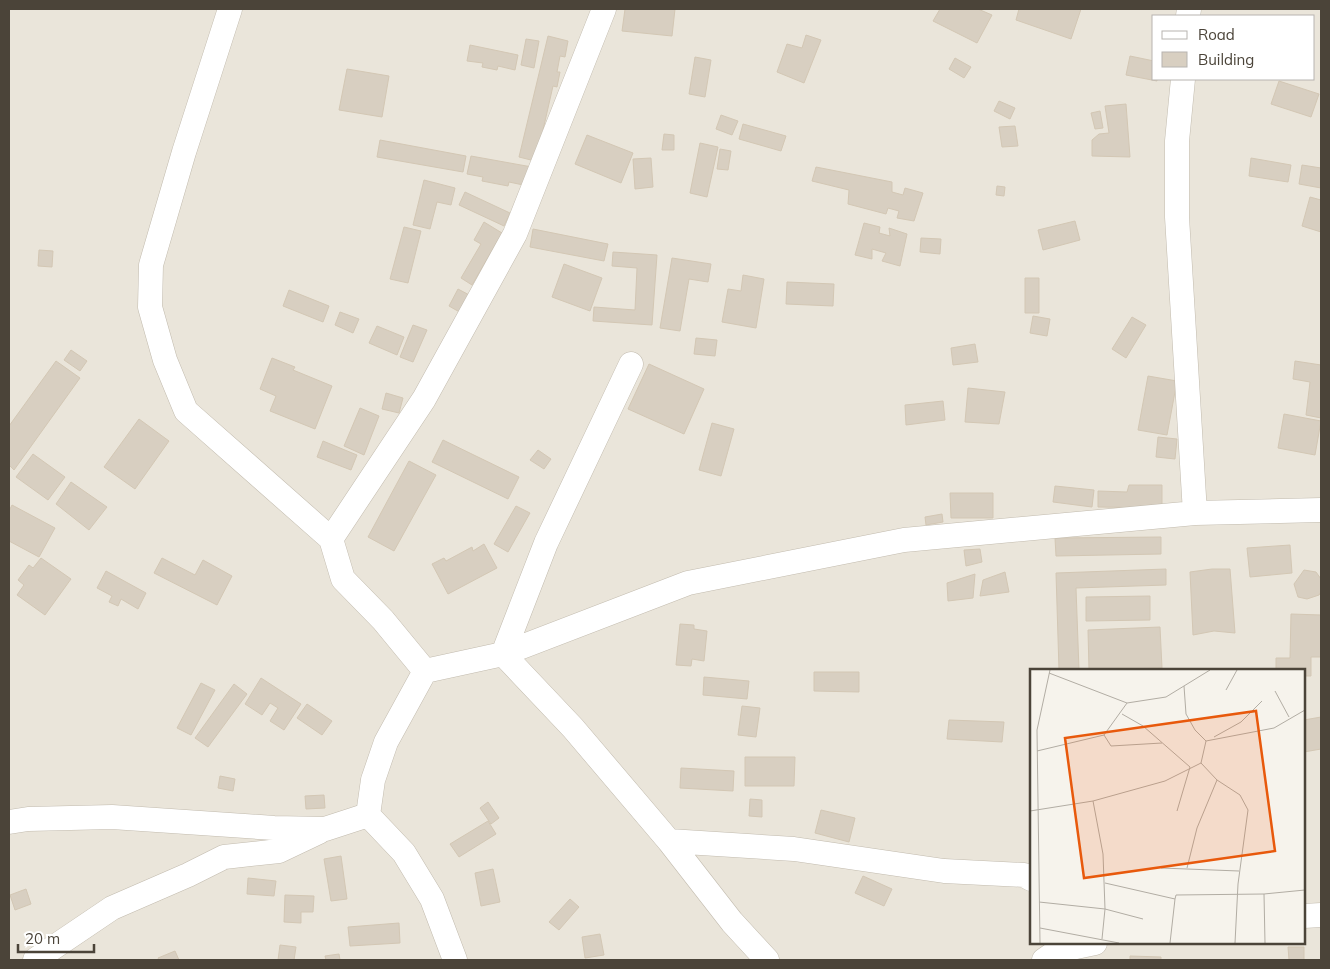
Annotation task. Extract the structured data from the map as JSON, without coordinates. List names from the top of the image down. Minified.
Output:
{"legend":["Road","Building"],"scale_bar":"20 m"}
